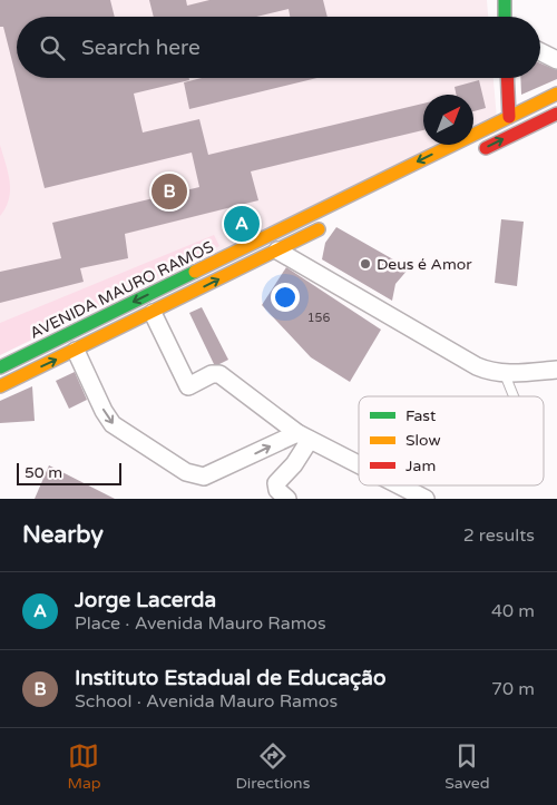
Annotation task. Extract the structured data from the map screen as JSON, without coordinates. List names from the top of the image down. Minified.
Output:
{"streets":{"main road":["AVENIDA MAURO RAMOS"]},"places":["Deus é Amor"],"house_numbers":["156"],"legend":["Fast","Slow","Jam"],"scale_bar":"50 m","north":"top right","page":{"search":"Search here","pins":["B","A"],"scale":"50 m","heading":["Nearby","2 results"],"list":[{"mark":"A","name":"Jorge Lacerda","note":"Place · Avenida Mauro Ramos","value":"40 m"},{"mark":"B","name":"Instituto Estadual de Educação","note":"School · Avenida Mauro Ramos","value":"70 m"}],"nav":["Map","Directions","Saved"]}}
